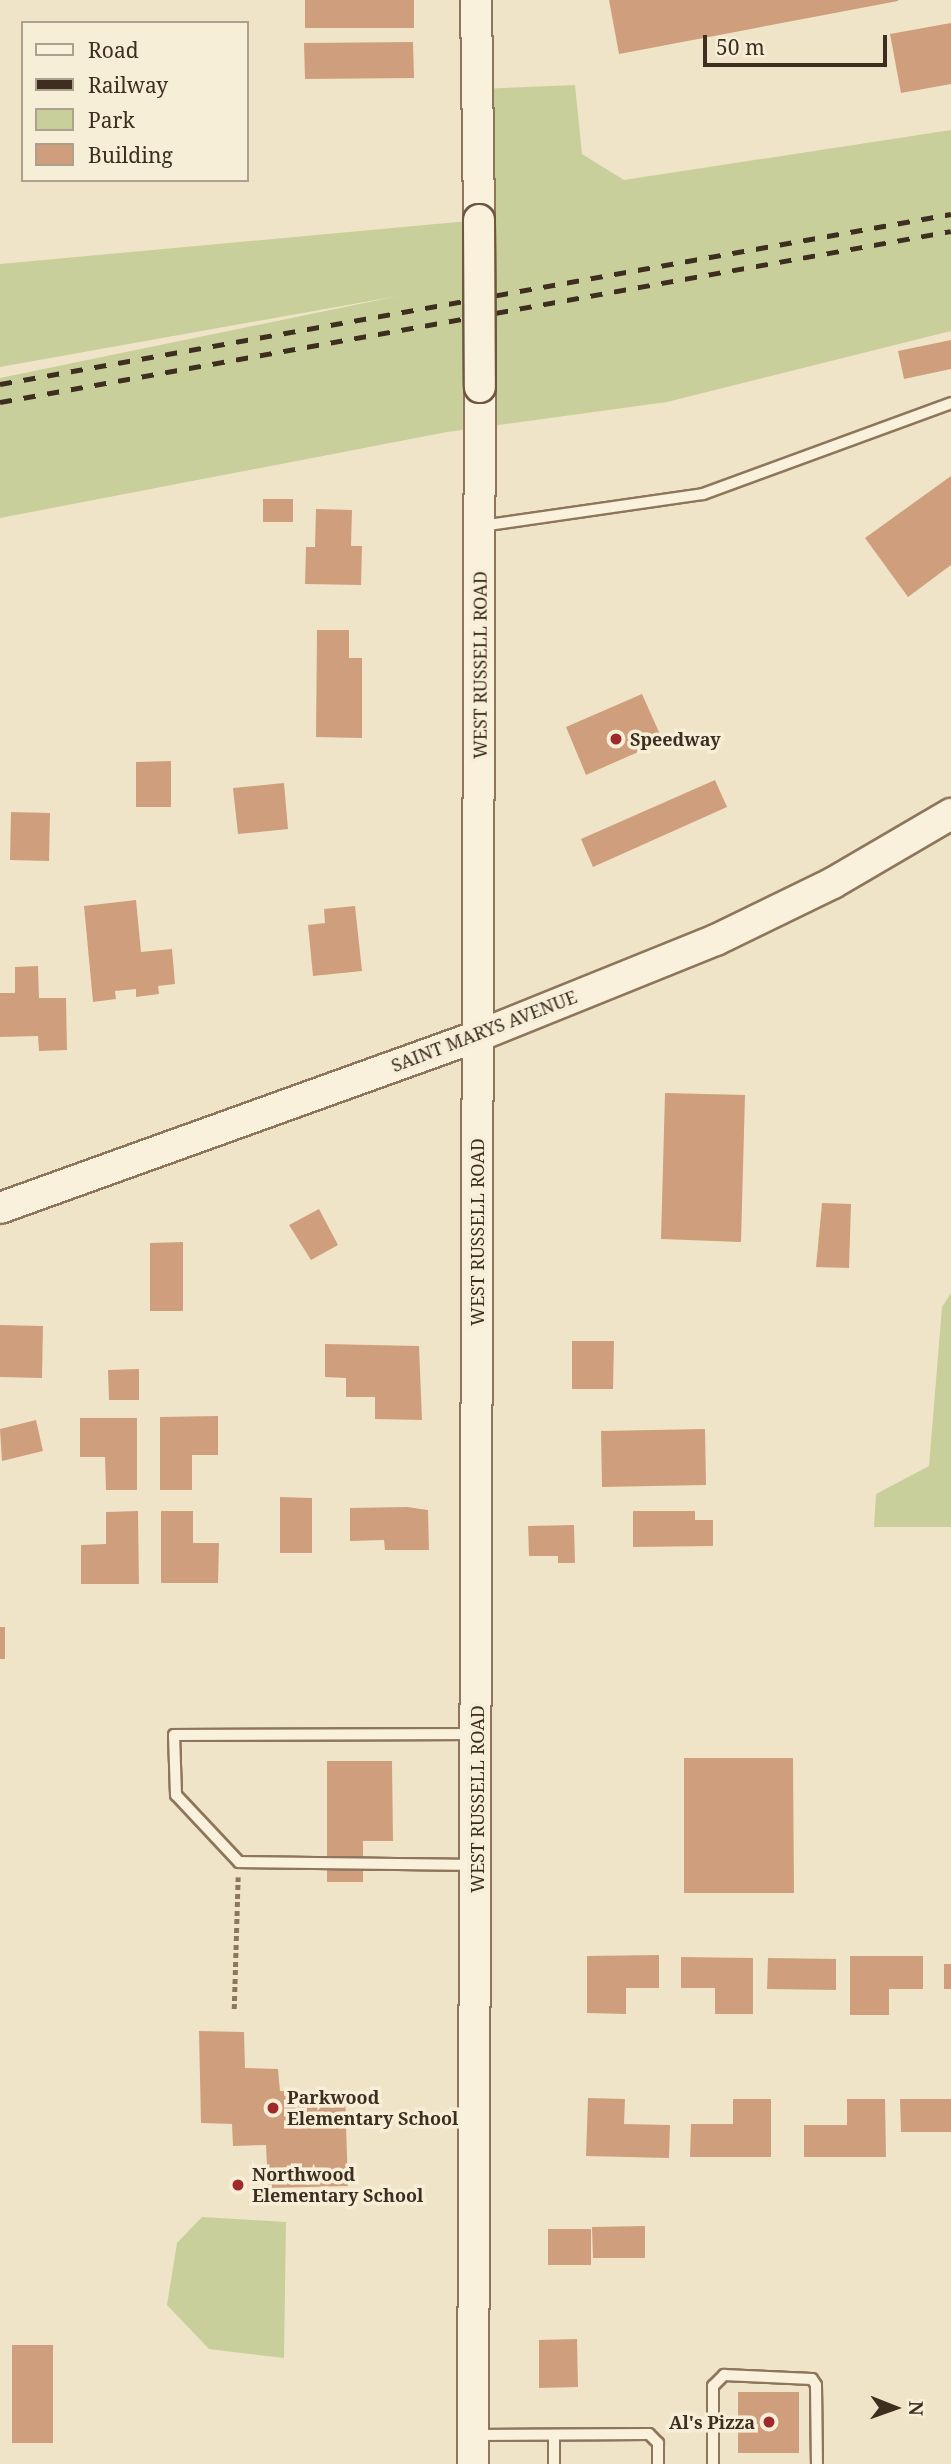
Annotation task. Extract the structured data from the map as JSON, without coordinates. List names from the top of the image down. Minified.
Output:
{"streets":{"main road":["WEST RUSSELL ROAD","SAINT MARYS AVENUE"]},"crossings":[["WEST RUSSELL ROAD","SAINT MARYS AVENUE"]],"places":["Speedway","Parkwood Elementary School","Northwood Elementary School","Al's Pizza"],"legend":["Road","Railway","Park","Building"],"scale_bar":"50 m","north":"right"}
